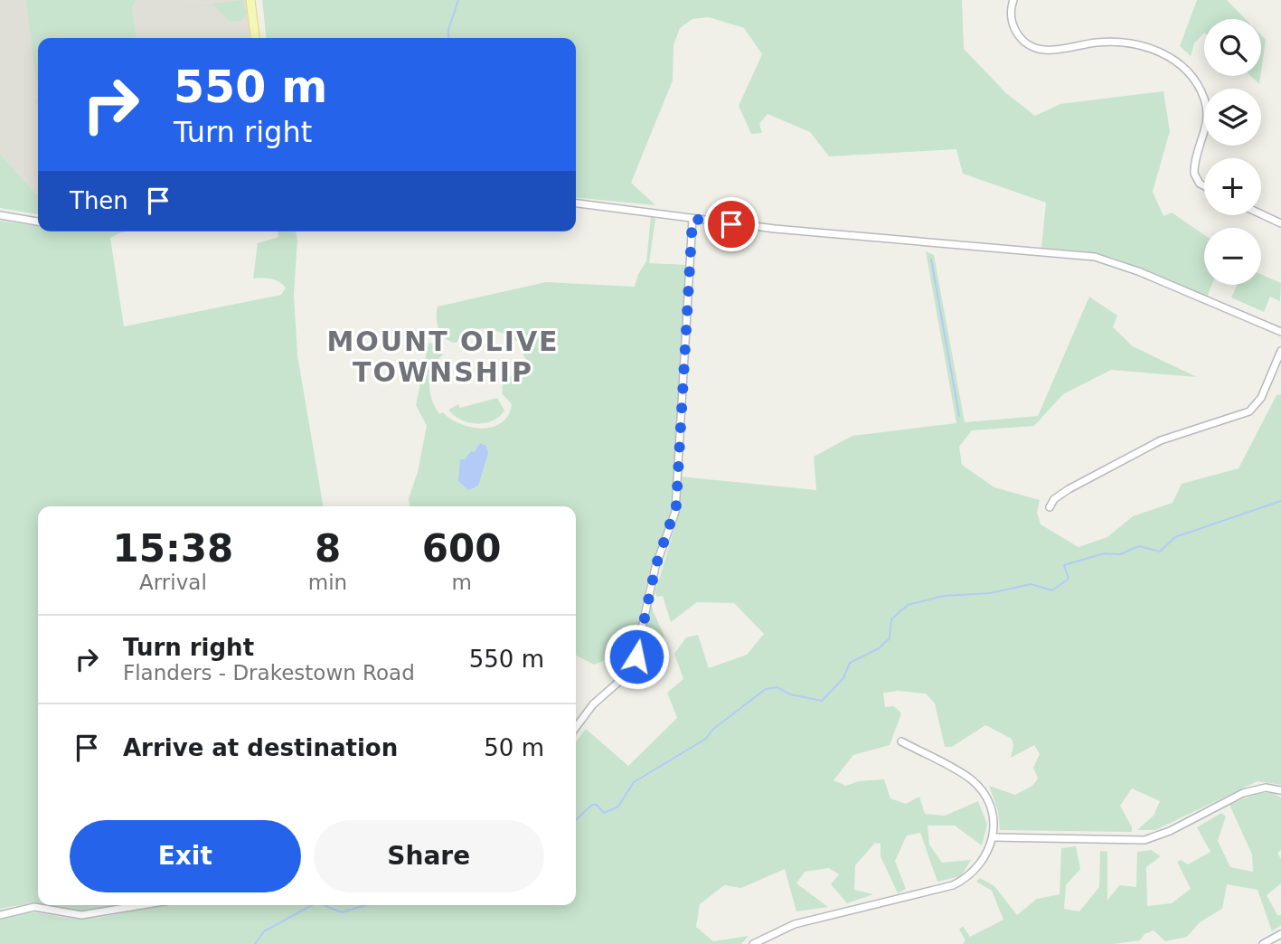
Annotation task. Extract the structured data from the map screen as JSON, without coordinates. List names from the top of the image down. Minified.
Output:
{"districts":["MOUNT OLIVE TOWNSHIP"],"page":{"map_buttons":["+","−"],"turn":["550 m","Turn right"],"then":"Then","eta":["15:38","Arrival","8","min","600","m"],"list":[{"name":"Turn right","note":"Flanders - Drakestown Road","value":"550 m"},{"name":"Arrive at destination","value":"50 m"}],"buttons":["Exit","Share"]}}
